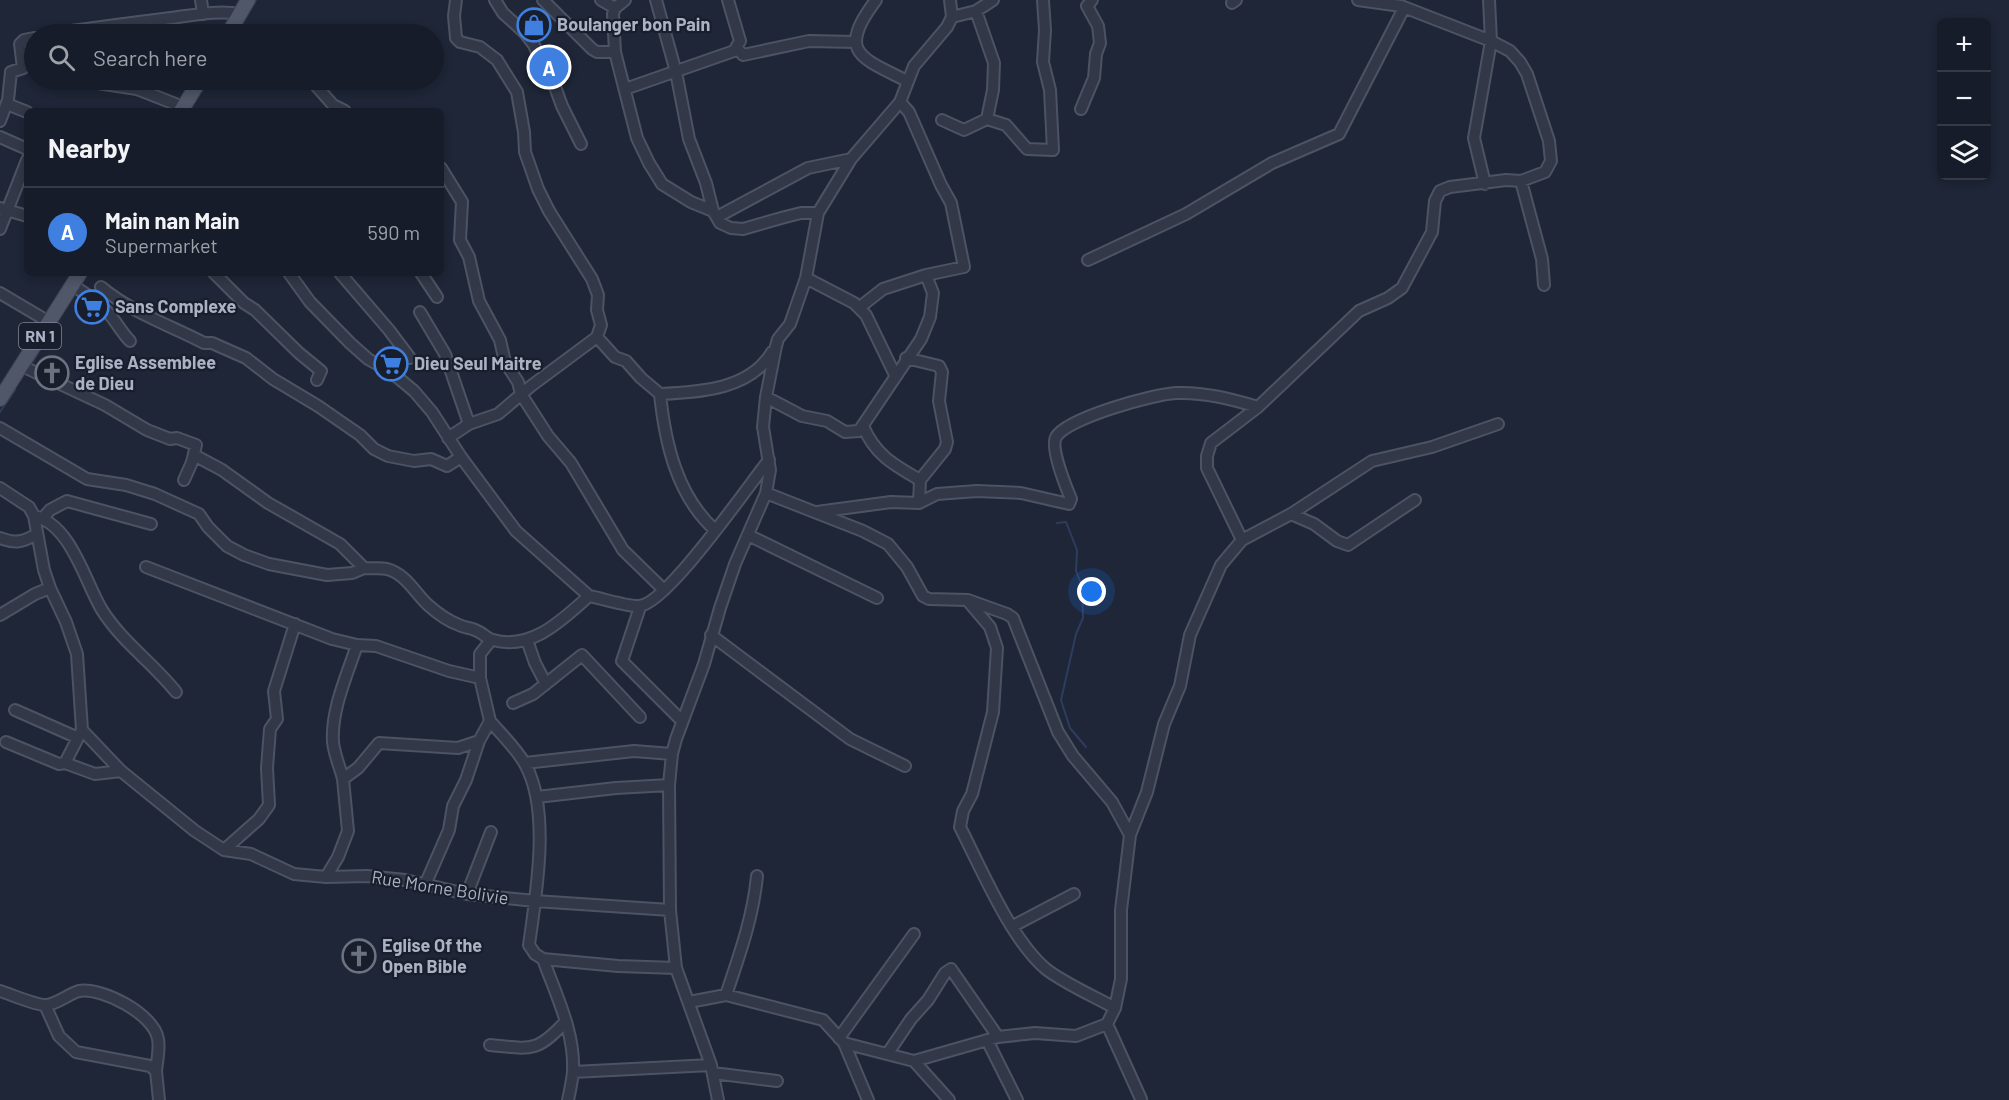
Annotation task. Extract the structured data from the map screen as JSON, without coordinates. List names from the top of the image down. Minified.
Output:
{"streets":{"main road":["RN 1"],"street":["Rue Morne Bolivie"]},"places":{"shop":["Boulanger bon Pain"],"supermarket":["Sans Complexe","Dieu Seul Maitre"],"church":["Eglise Assemblee de Dieu","Eglise Of the Open Bible"]},"page":{"map_buttons":["+","−"],"search":"Search here","pins":"A","heading":"Nearby","list":[{"mark":"A","name":"Main nan Main","note":"Supermarket","value":"590 m"}]}}
